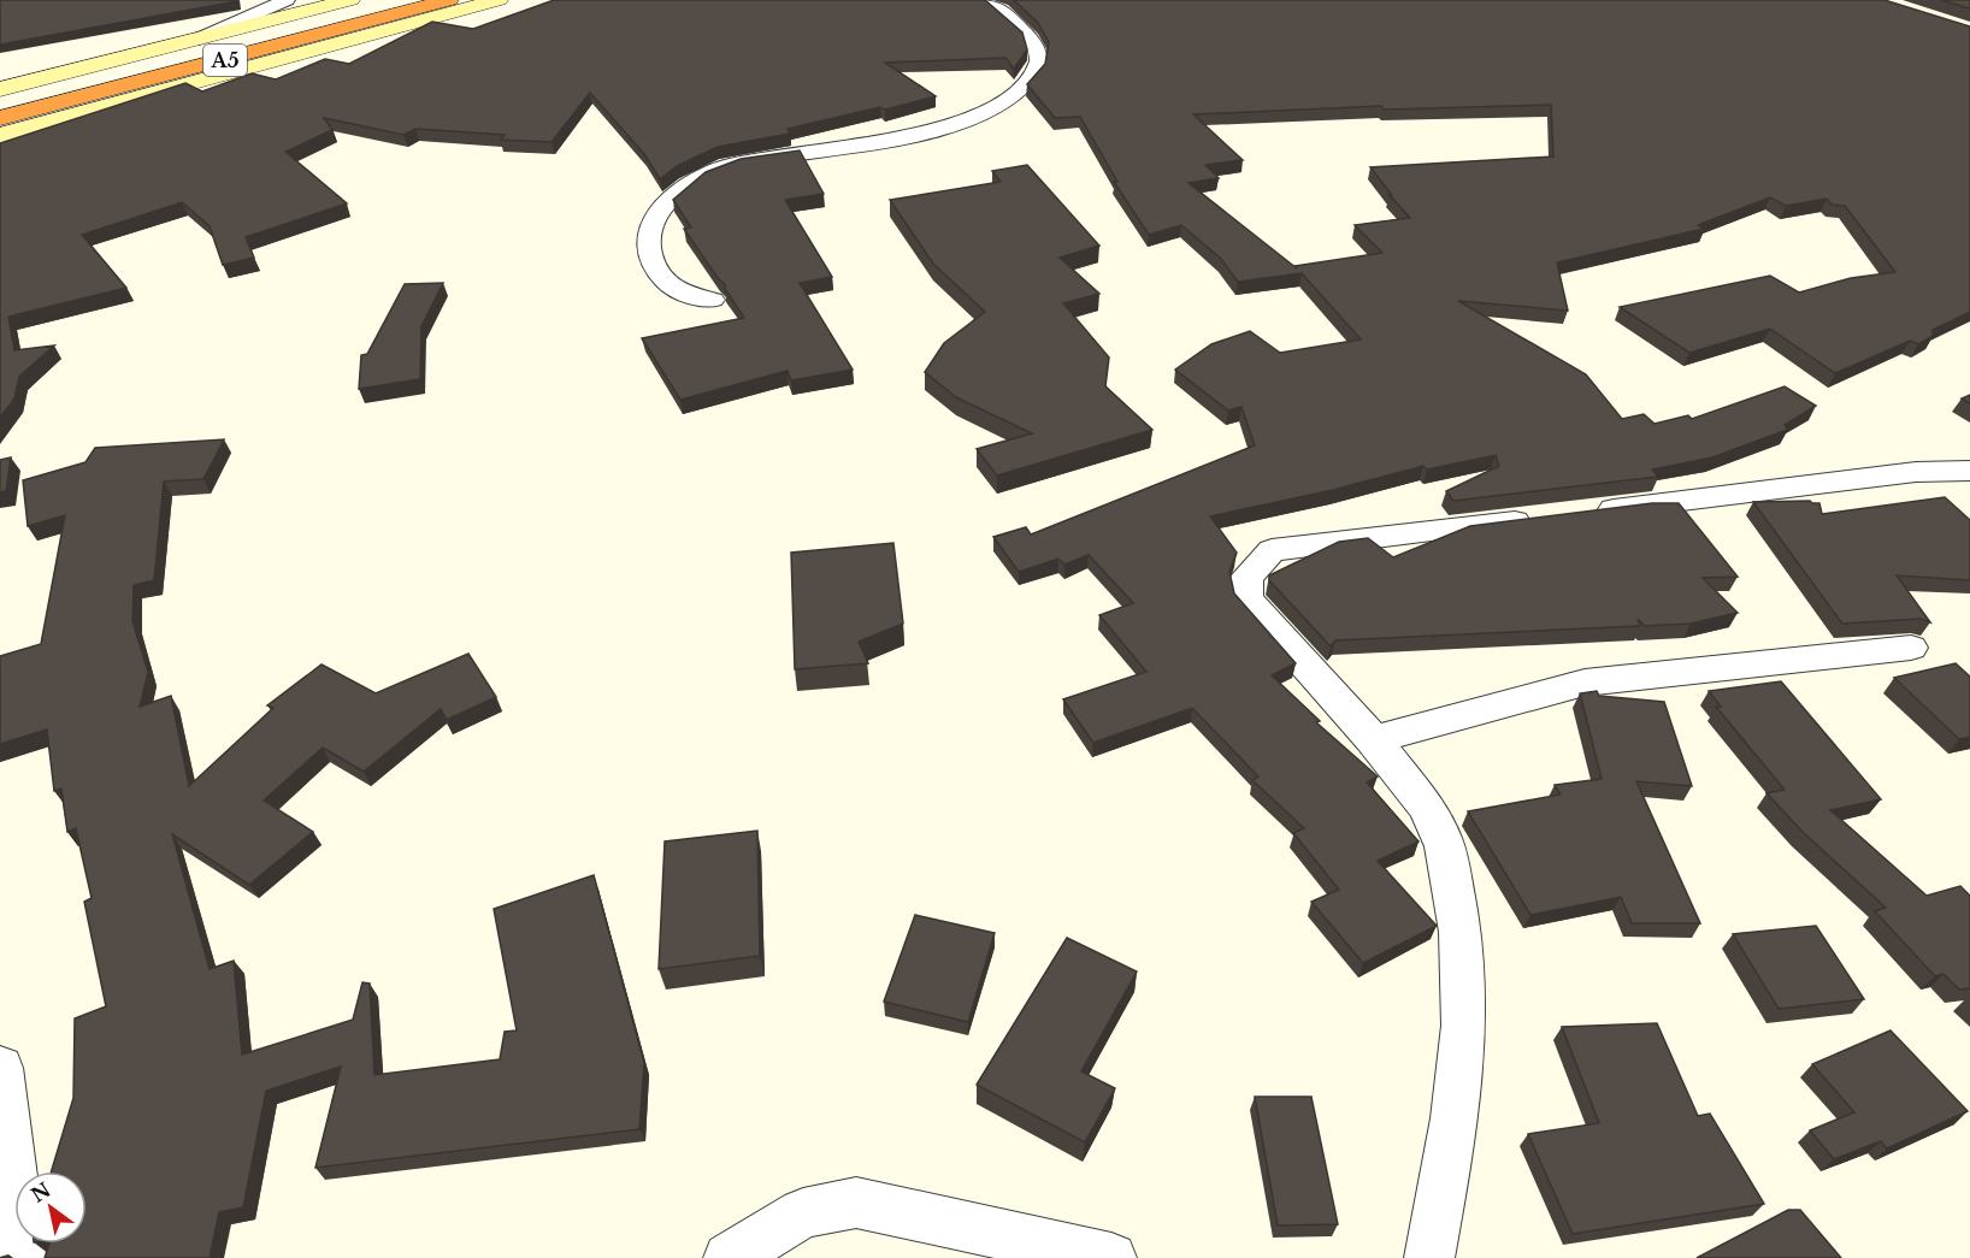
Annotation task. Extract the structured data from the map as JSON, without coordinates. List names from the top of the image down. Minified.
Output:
{"streets":{"highway":["A5"]},"north":"top left"}
